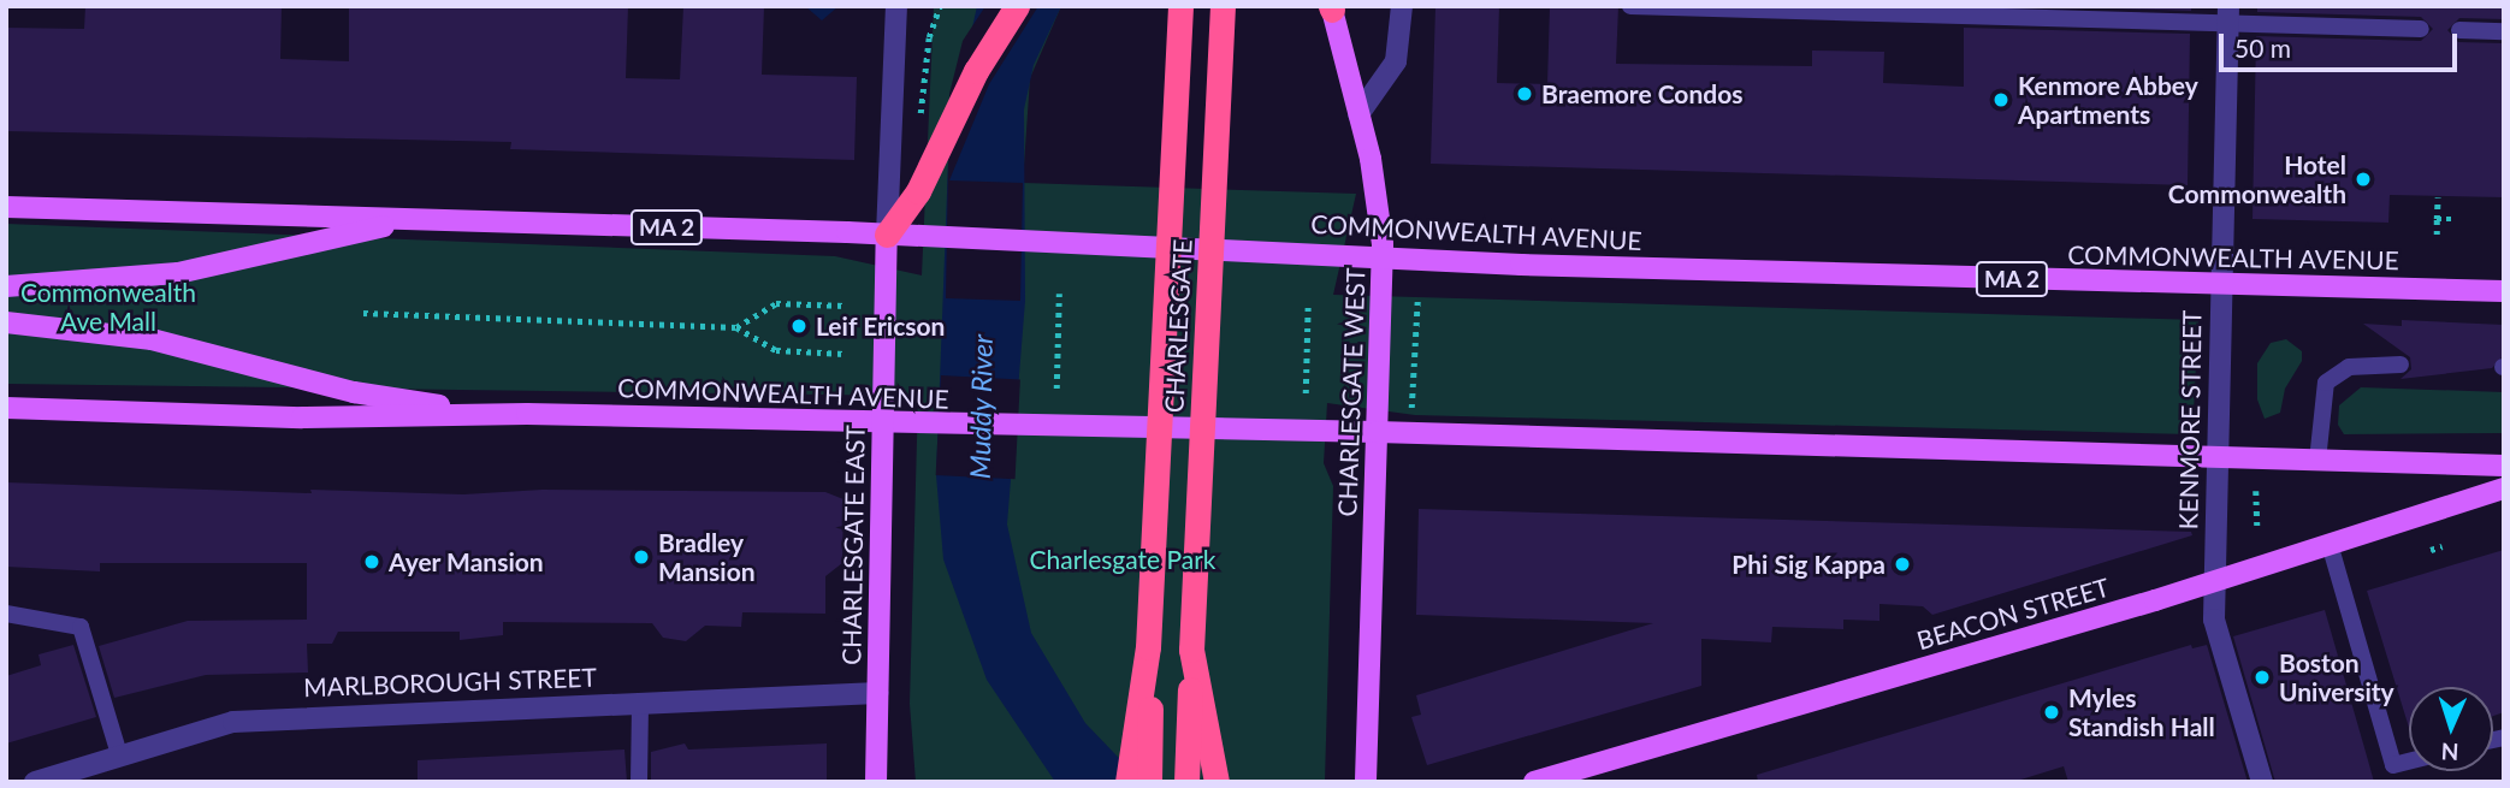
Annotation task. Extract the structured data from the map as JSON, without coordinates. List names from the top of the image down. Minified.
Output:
{"streets":{"highway":["CHARLESGATE"],"main road":["MA 2","COMMONWEALTH AVENUE","CHARLESGATE WEST","CHARLESGATE EAST","BEACON STREET"],"street":["KENMORE STREET","MARLBOROUGH STREET"]},"crossings":[["COMMONWEALTH AVENUE","CHARLESGATE WEST"],["COMMONWEALTH AVENUE","KENMORE STREET"],["COMMONWEALTH AVENUE","CHARLESGATE EAST"],["KENMORE STREET","BEACON STREET"],["CHARLESGATE EAST","MARLBOROUGH STREET"]],"water":["Muddy River"],"parks":["Commonwealth Ave Mall","Charlesgate Park"],"places":["Braemore Condos","Kenmore Abbey Apartments","Hotel Commonwealth","Leif Ericson","Bradley Mansion","Ayer Mansion","Phi Sig Kappa","Boston University","Myles Standish Hall"],"scale_bar":"50 m","north":"bottom"}
